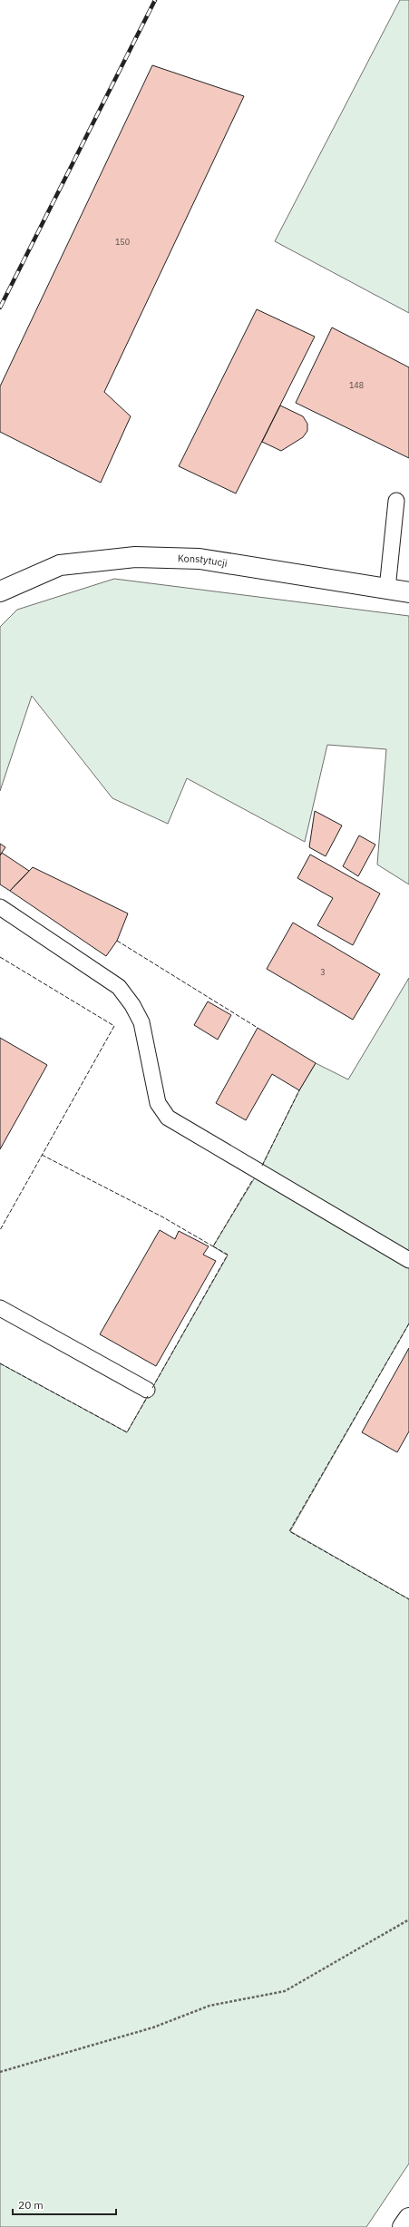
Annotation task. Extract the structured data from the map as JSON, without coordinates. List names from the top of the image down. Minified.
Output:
{"streets":{"street":["Konstytucji"]},"house_numbers":["150","148","3"],"scale_bar":"20 m"}
